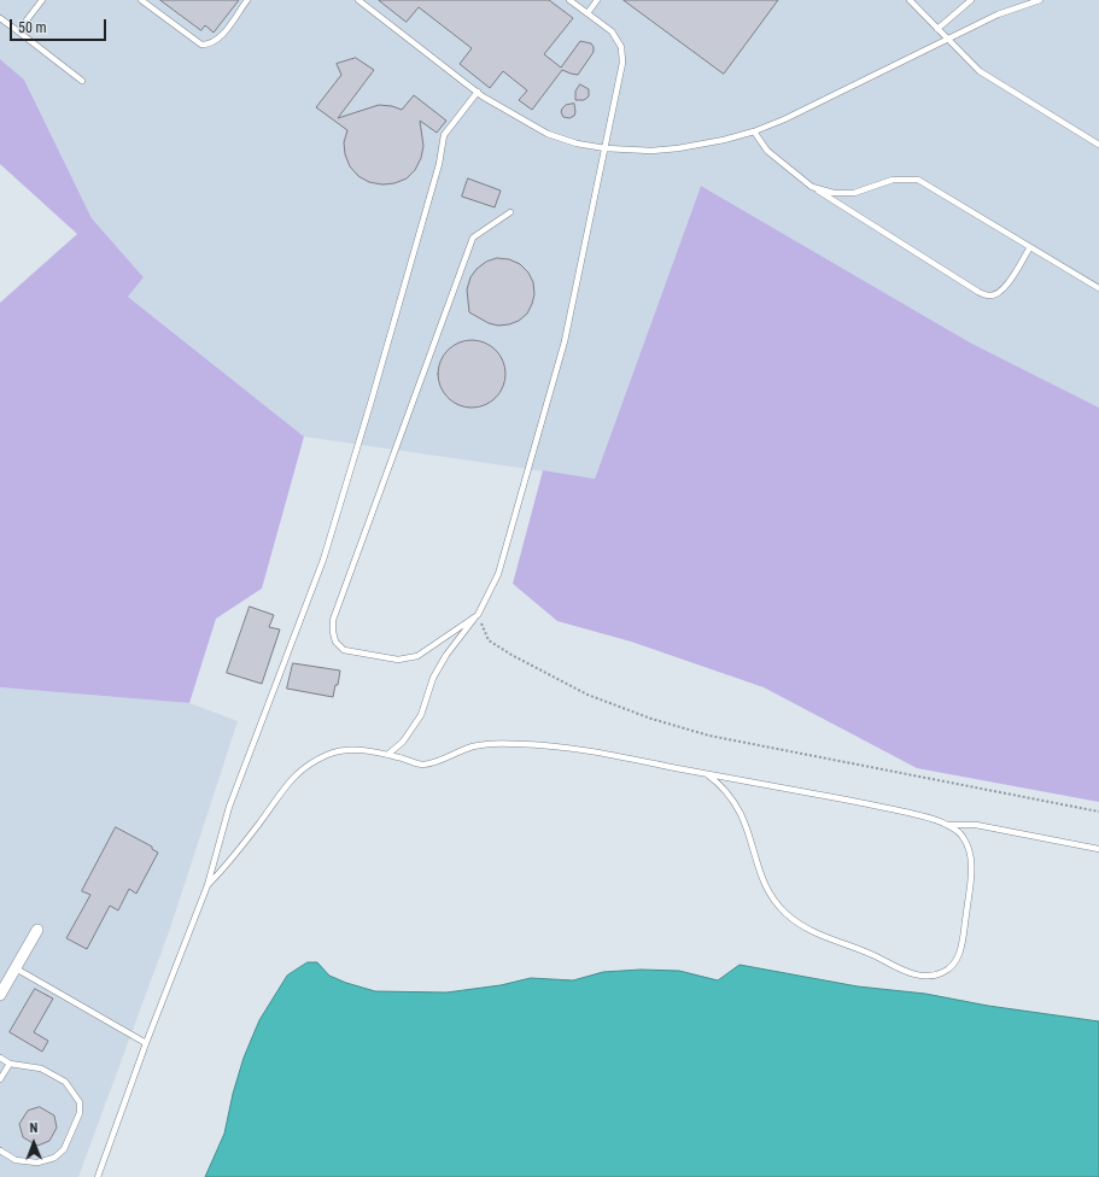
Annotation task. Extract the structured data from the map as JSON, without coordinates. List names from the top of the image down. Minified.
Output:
{"scale_bar":"50 m","north":"top"}
